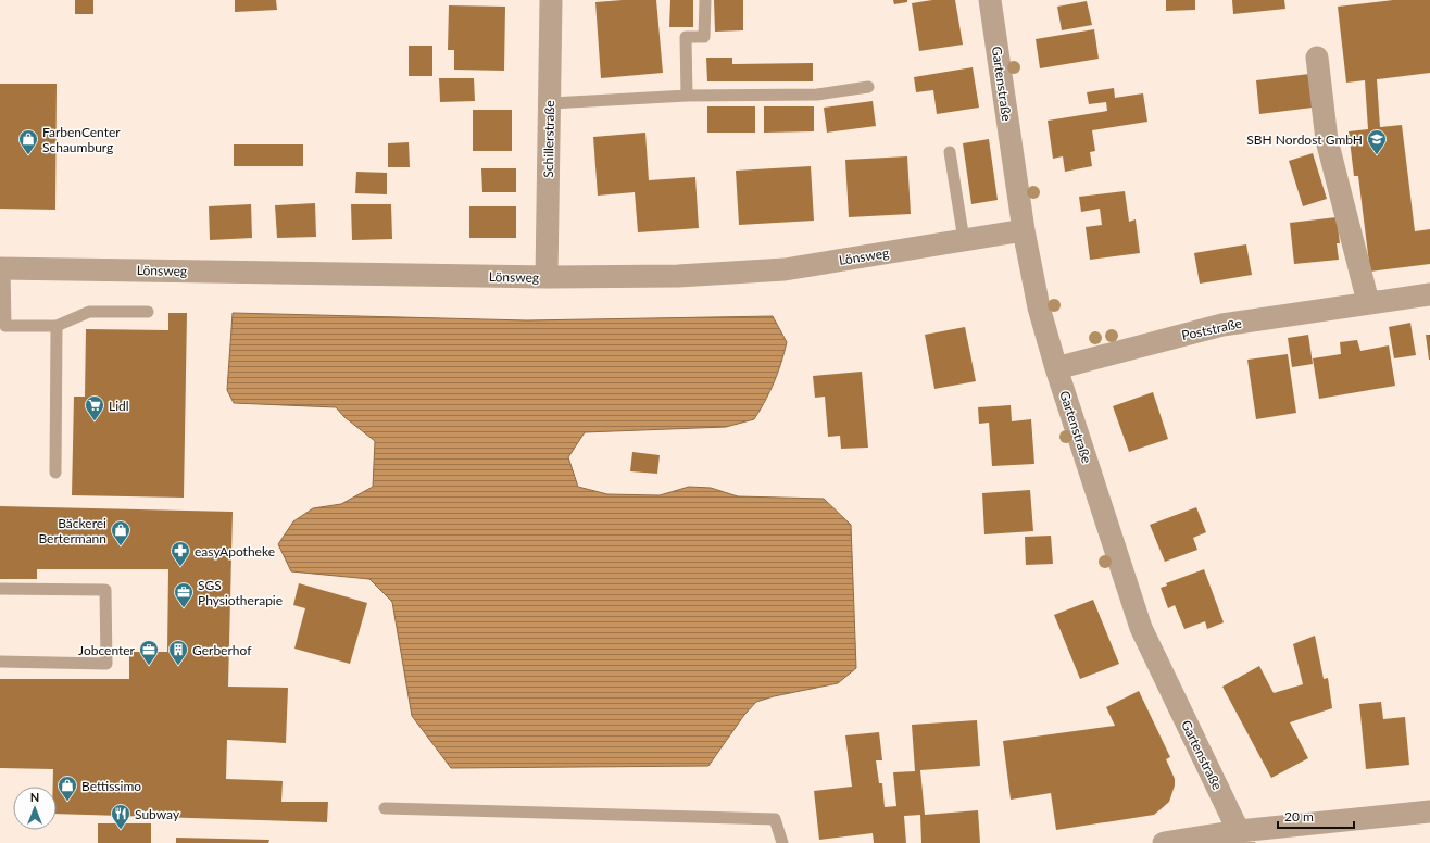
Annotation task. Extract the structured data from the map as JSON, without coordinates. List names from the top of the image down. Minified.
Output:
{"streets":{"street":["Gartenstraße","Schillerstraße","Lönsweg","Poststraße"]},"crossings":[["Gartenstraße","Lönsweg"],["Gartenstraße","Poststraße"],["Schillerstraße","Lönsweg"]],"places":{"shop":["FarbenCenter Schaumburg","Bäckerei Bertermann","Bettissimo"],"school or university":["SBH Nordost GmbH"],"supermarket":["Lidl"],"pharmacy":["easyApotheke"],"office":["SGS Physiotherapie","Jobcenter"],"building":["Gerberhof"],"restaurant":["Subway"]},"scale_bar":"20 m","north":"top"}
